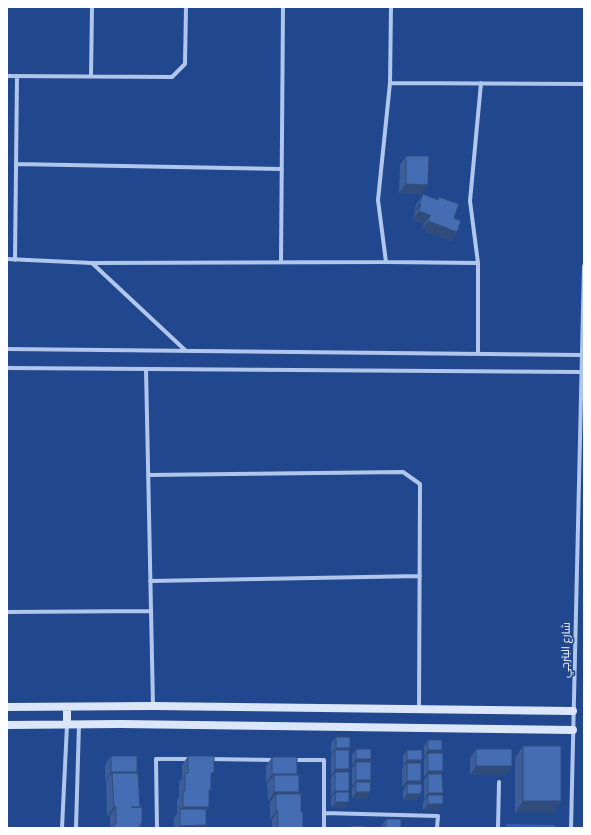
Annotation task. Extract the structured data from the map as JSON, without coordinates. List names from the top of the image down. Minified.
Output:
{"streets":{"street":["شارع البترجي"]}}
